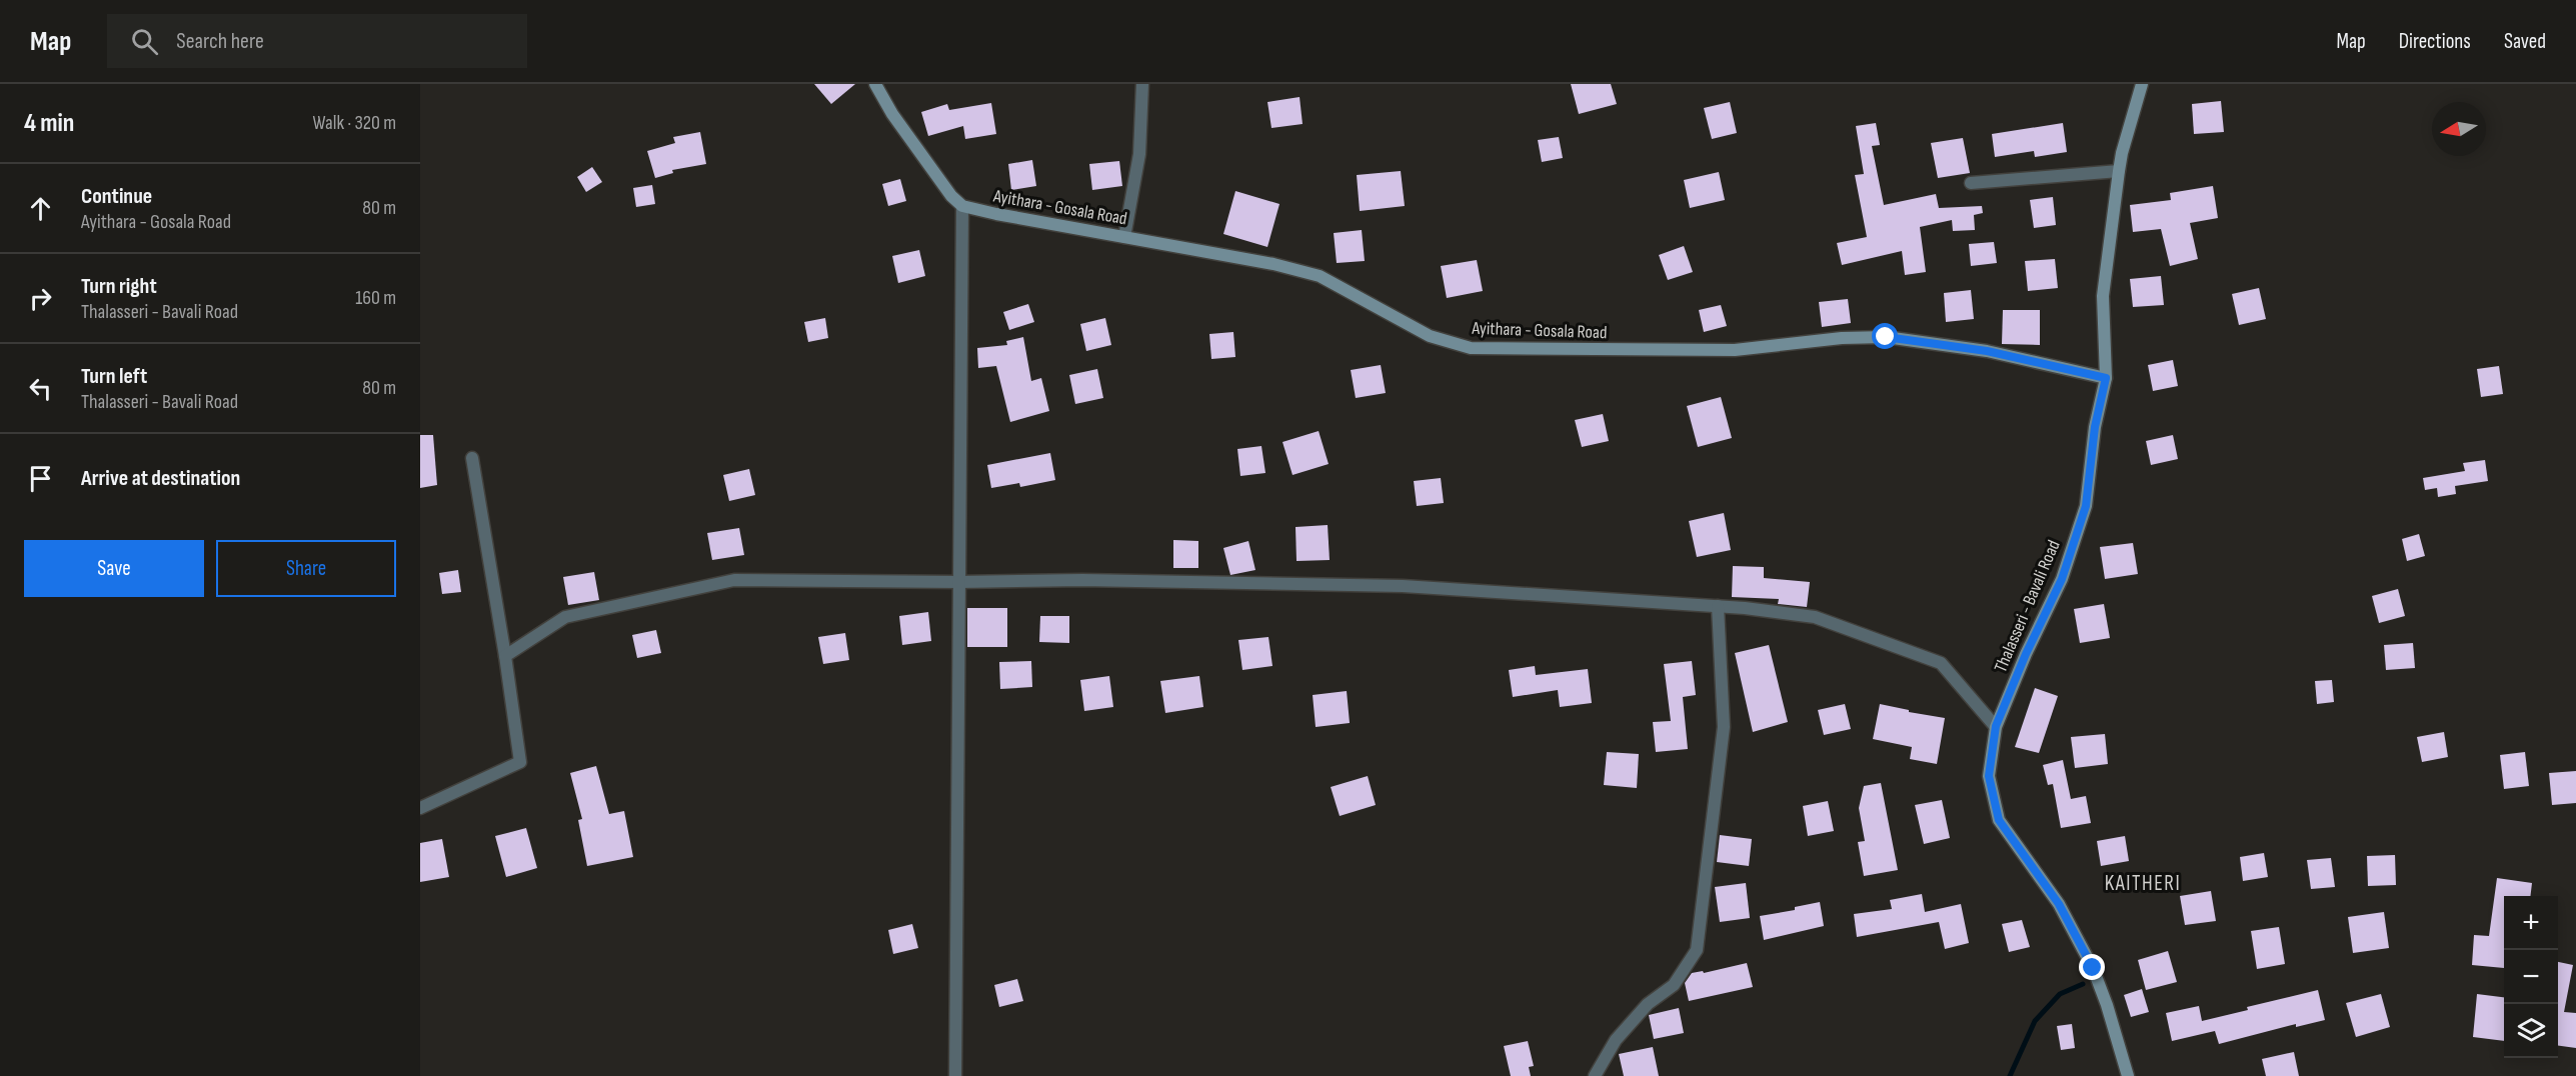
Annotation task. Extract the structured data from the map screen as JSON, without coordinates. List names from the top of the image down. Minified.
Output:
{"streets":{"main road":["Ayithara - Gosala Road","Thalasseri - Bavali Road"]},"crossings":[["Ayithara - Gosala Road","Thalasseri - Bavali Road"]],"districts":["KAITHERI"],"north":"left","page":{"header":"Map","search":"Search here","nav":["Map","Directions","Saved"],"heading":["4 min","Walk · 320 m"],"list":[["Continue","Ayithara - Gosala Road","80 m"],["Turn right","Thalasseri - Bavali Road","160 m"],["Turn left","Thalasseri - Bavali Road","80 m"],"Arrive at destination"],"buttons":["Save","Share"],"map_buttons":["+","−"]}}
